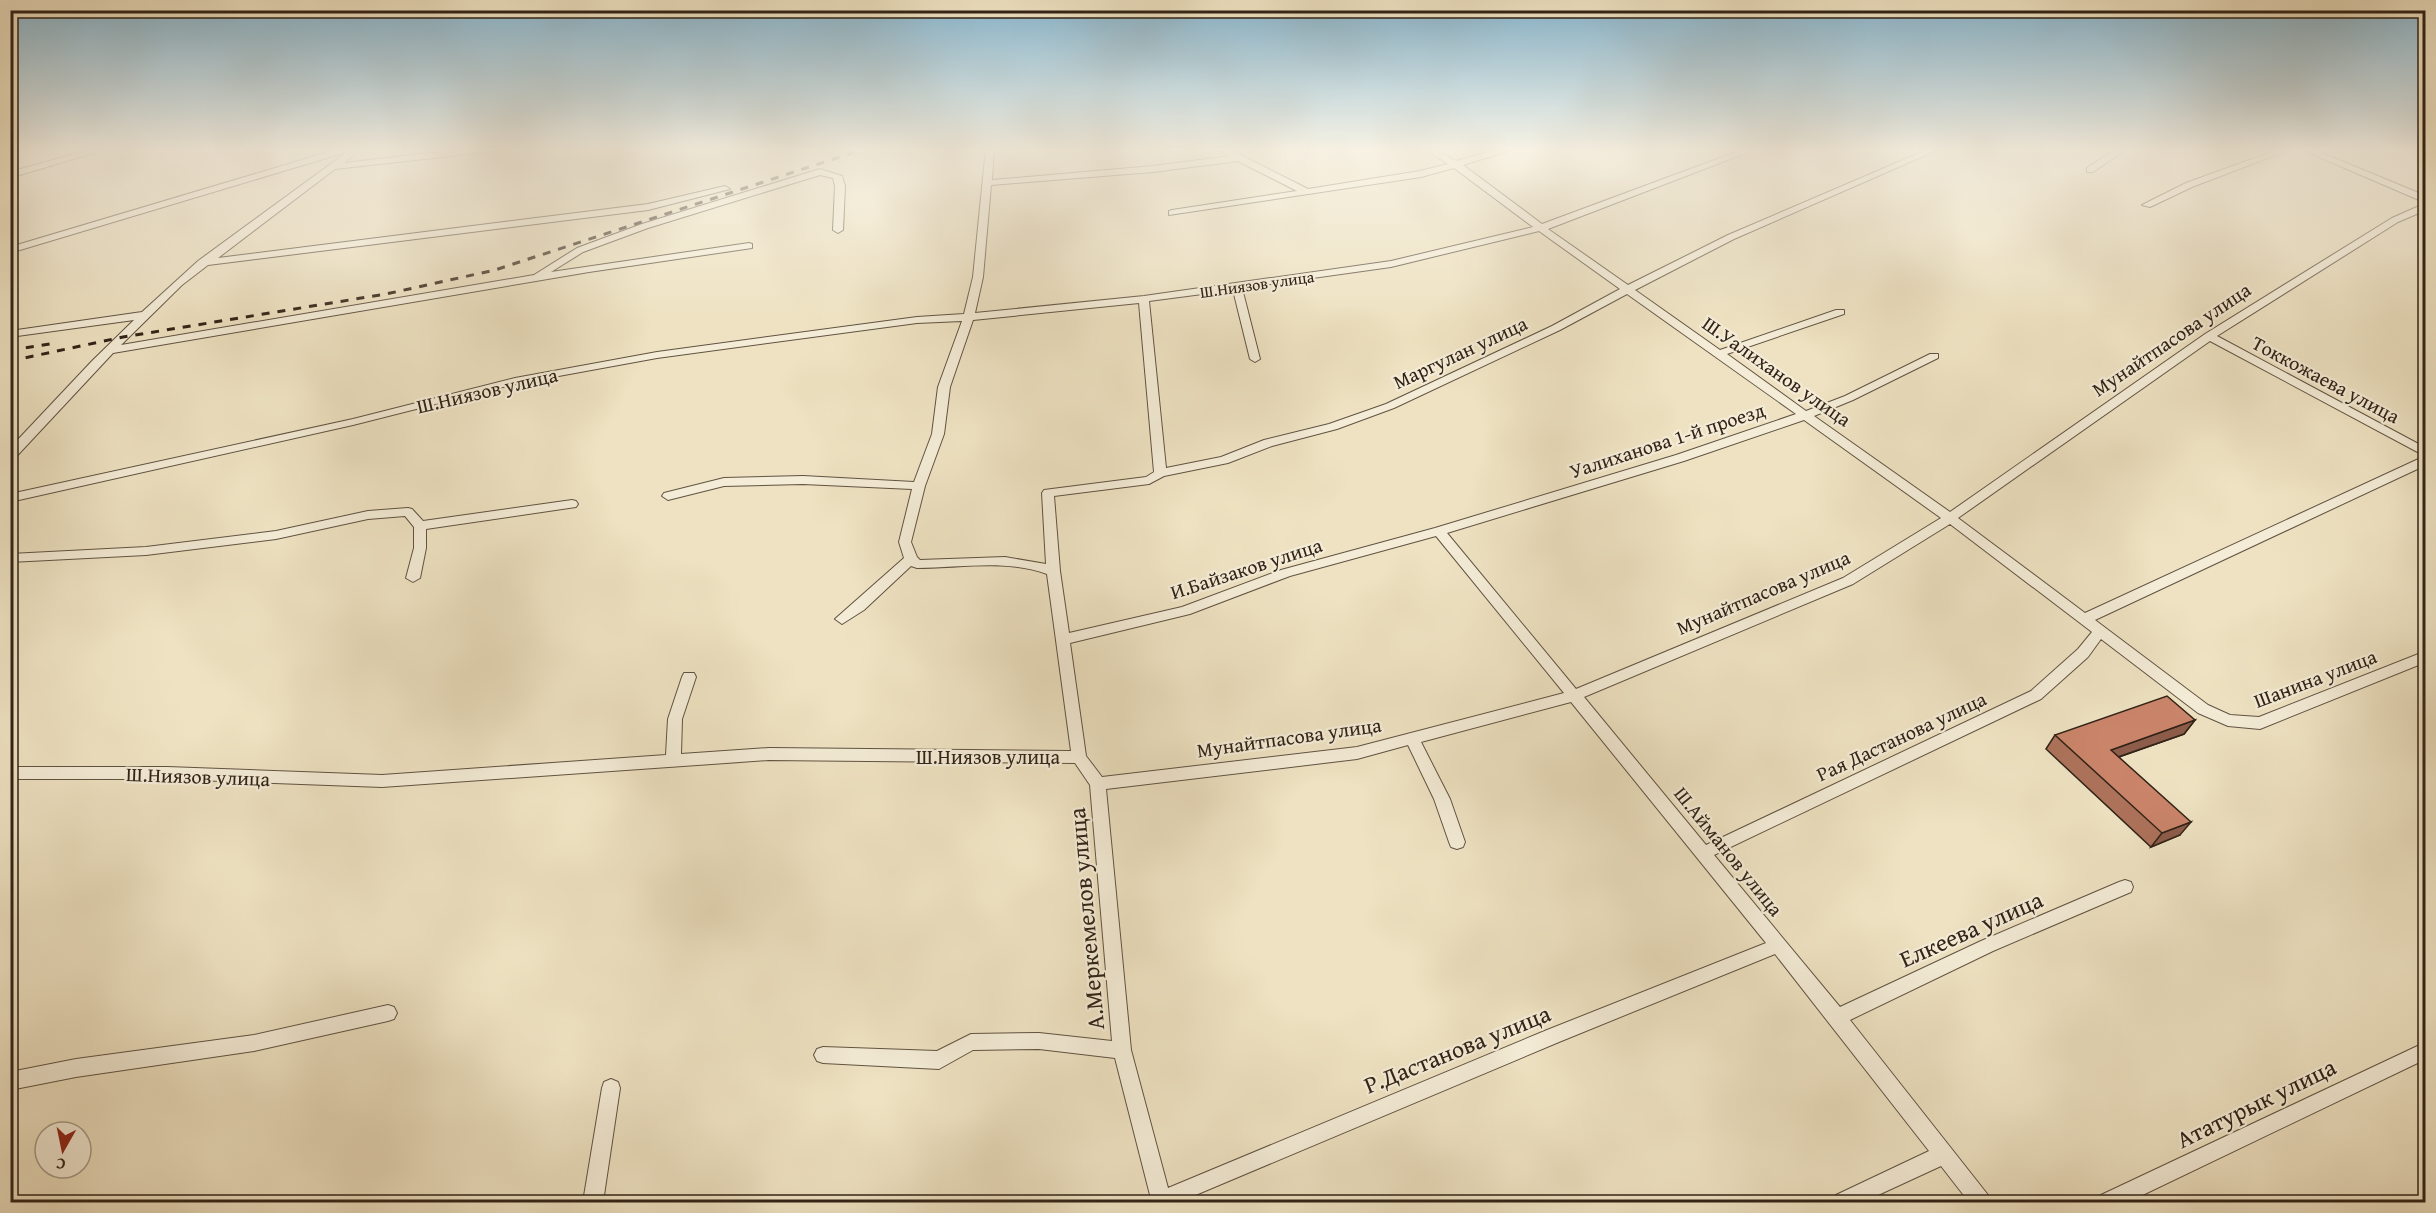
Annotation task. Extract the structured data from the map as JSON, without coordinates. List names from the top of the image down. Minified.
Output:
{"streets":{"street":["Ш.Ниязов улица","Мунайтпасова улица","Маргулан улица","Ш.Уалиханов улица","Токкожаева улица","Уалиханова 1-й проезд","И.Байзаков улица","Шанина улица","Рая Дастанова улица","Ш.Айманов улица","А.Меркемелов улица","Елкеева улица","Р.Дастанова улица","Ататурык улица"]},"crossings":[["Ш.Ниязов улица","Маргулан улица"],["Ш.Ниязов улица","Ш.Уалиханов улица"],["Ш.Ниязов улица","И.Байзаков улица"],["Мунайтпасова улица","Ш.Уалиханов улица"],["Мунайтпасова улица","Токкожаева улица"],["Мунайтпасова улица","Ш.Айманов улица"],["Мунайтпасова улица","А.Меркемелов улица"],["Маргулан улица","Ш.Уалиханов улица"],["Ш.Уалиханов улица","Уалиханова 1-й проезд"],["Ш.Уалиханов улица","Шанина улица"],["Ш.Уалиханов улица","Рая Дастанова улица"],["Уалиханова 1-й проезд","И.Байзаков улица"],["Уалиханова 1-й проезд","Ш.Айманов улица"],["И.Байзаков улица","Ш.Айманов улица"],["Шанина улица","Рая Дастанова улица"],["Рая Дастанова улица","Ш.Айманов улица"],["Ш.Айманов улица","Елкеева улица"],["Ш.Айманов улица","Р.Дастанова улица"],["А.Меркемелов улица","Р.Дастанова улица"]],"north":"bottom"}
